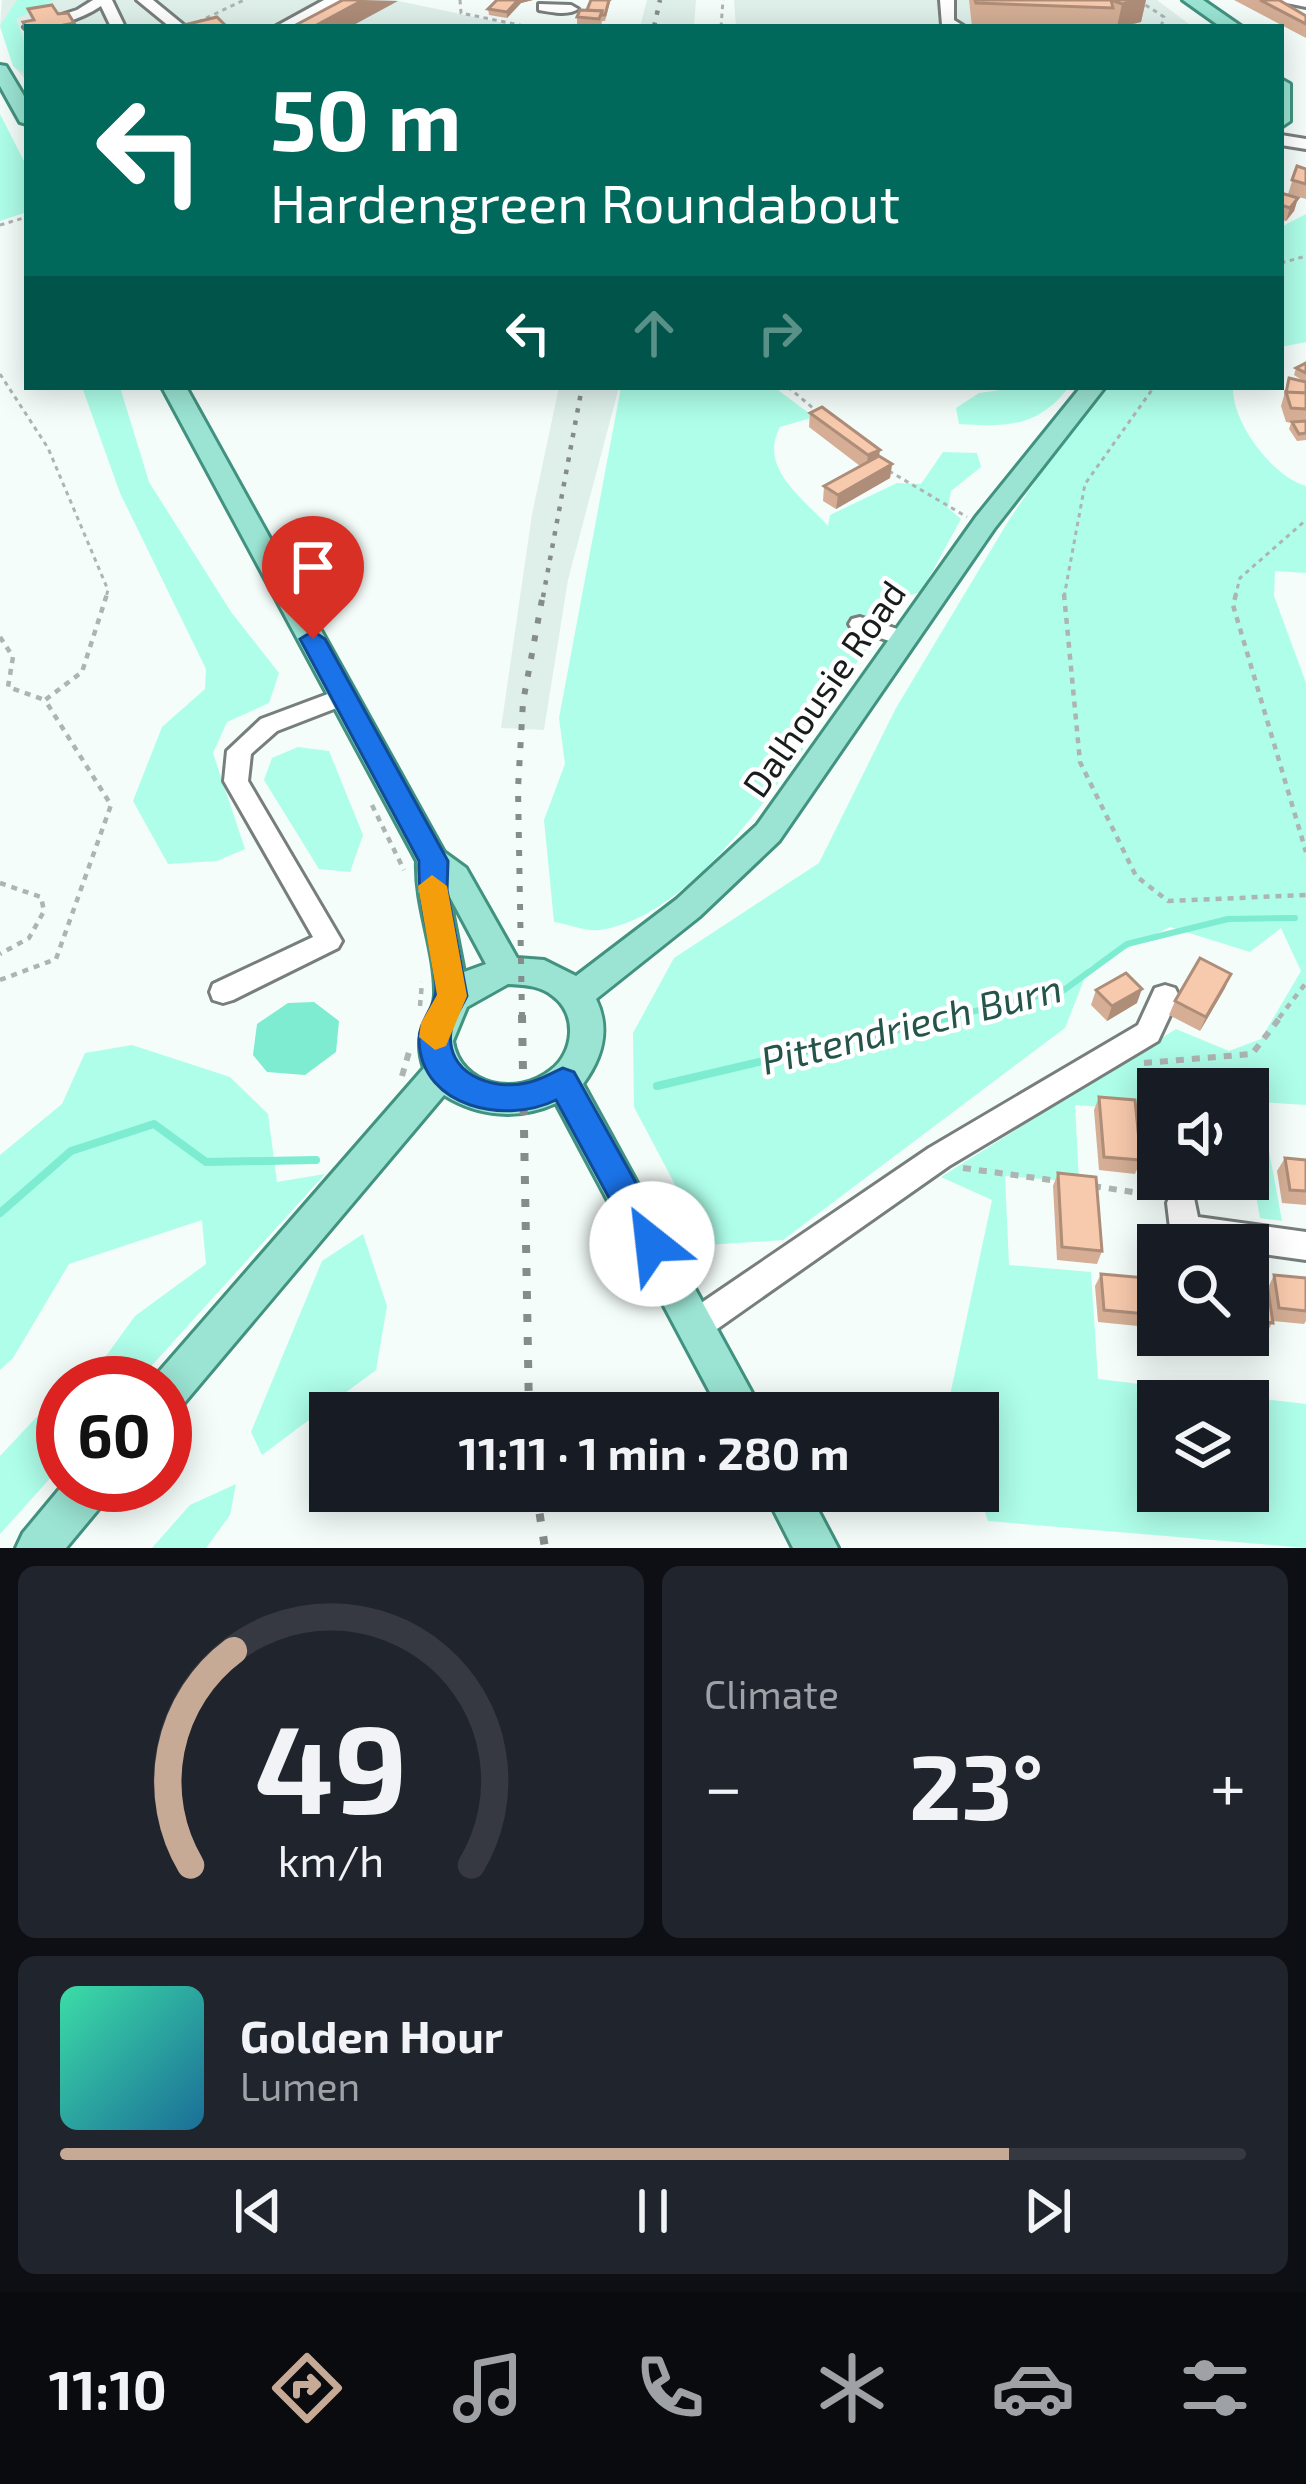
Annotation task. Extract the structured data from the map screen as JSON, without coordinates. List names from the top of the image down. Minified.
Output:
{"streets":{"main road":["Dalhousie Road"]},"water":["Pittendriech Burn"],"page":{"turn":["50 m","Hardengreen Roundabout"],"limit":"60","trip":"11:11 · 1 min · 280 m","tile":"Climate","heat":["−","23°","+"],"song":["Golden Hour","Lumen"],"tabs":"11:10","gauge":["49","km/h"]}}
